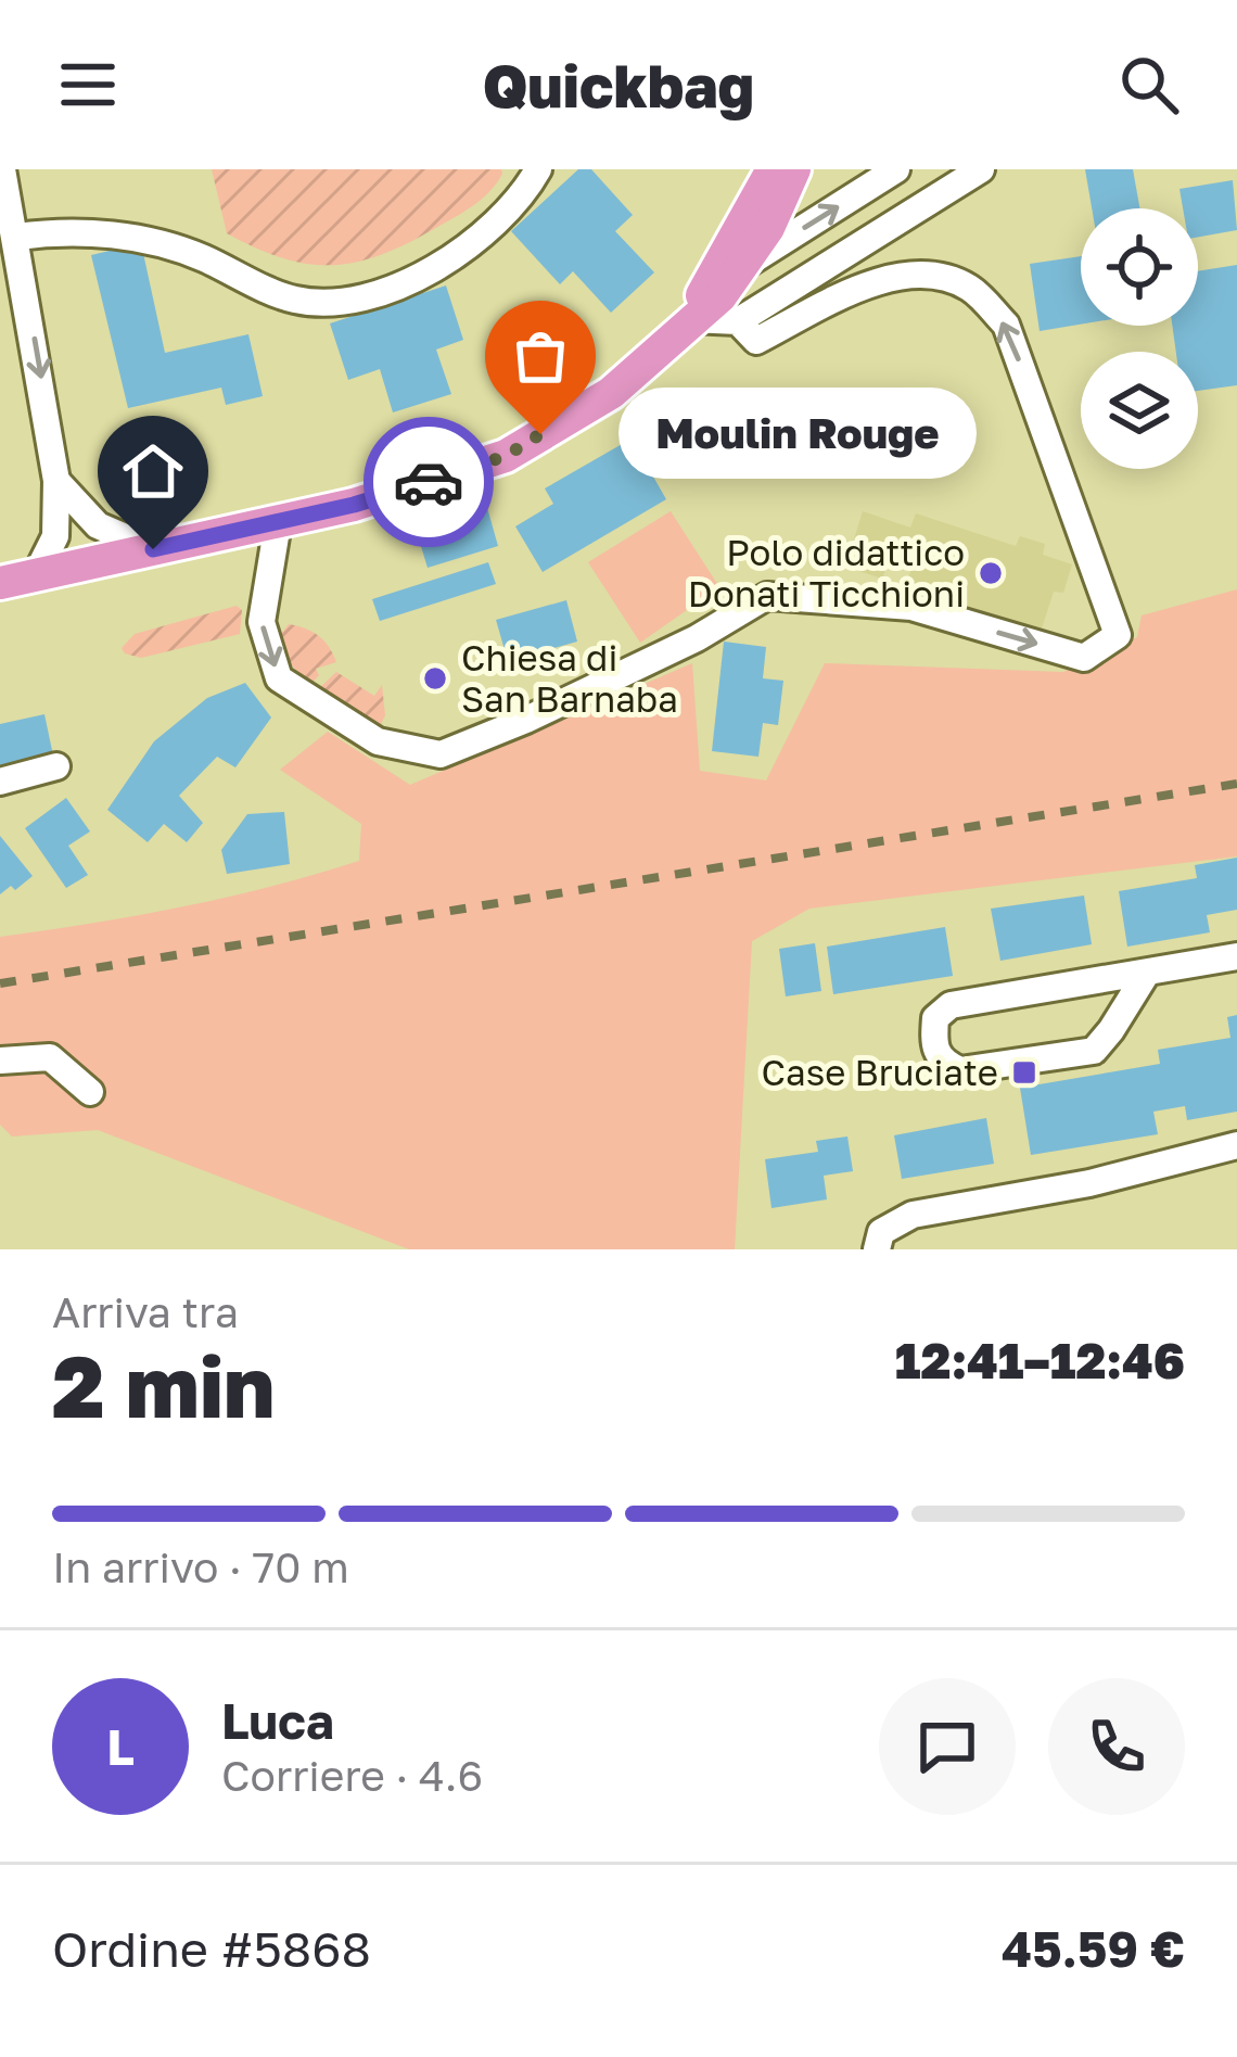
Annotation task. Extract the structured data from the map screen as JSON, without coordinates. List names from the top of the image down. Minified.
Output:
{"places":{"other":["Moulin Rouge","Polo didattico Donati Ticchioni","Chiesa di San Barnaba"],"transit":["Case Bruciate"]},"page":{"header":"Quickbag","bubble":"Moulin Rouge","heading":["2 min","Arriva tra","12:41–12:46"],"panel":["Luca","Corriere · 4.6","Ordine #5868","45.59 €"],"bar":"In arrivo · 70 m","round":"L"}}
